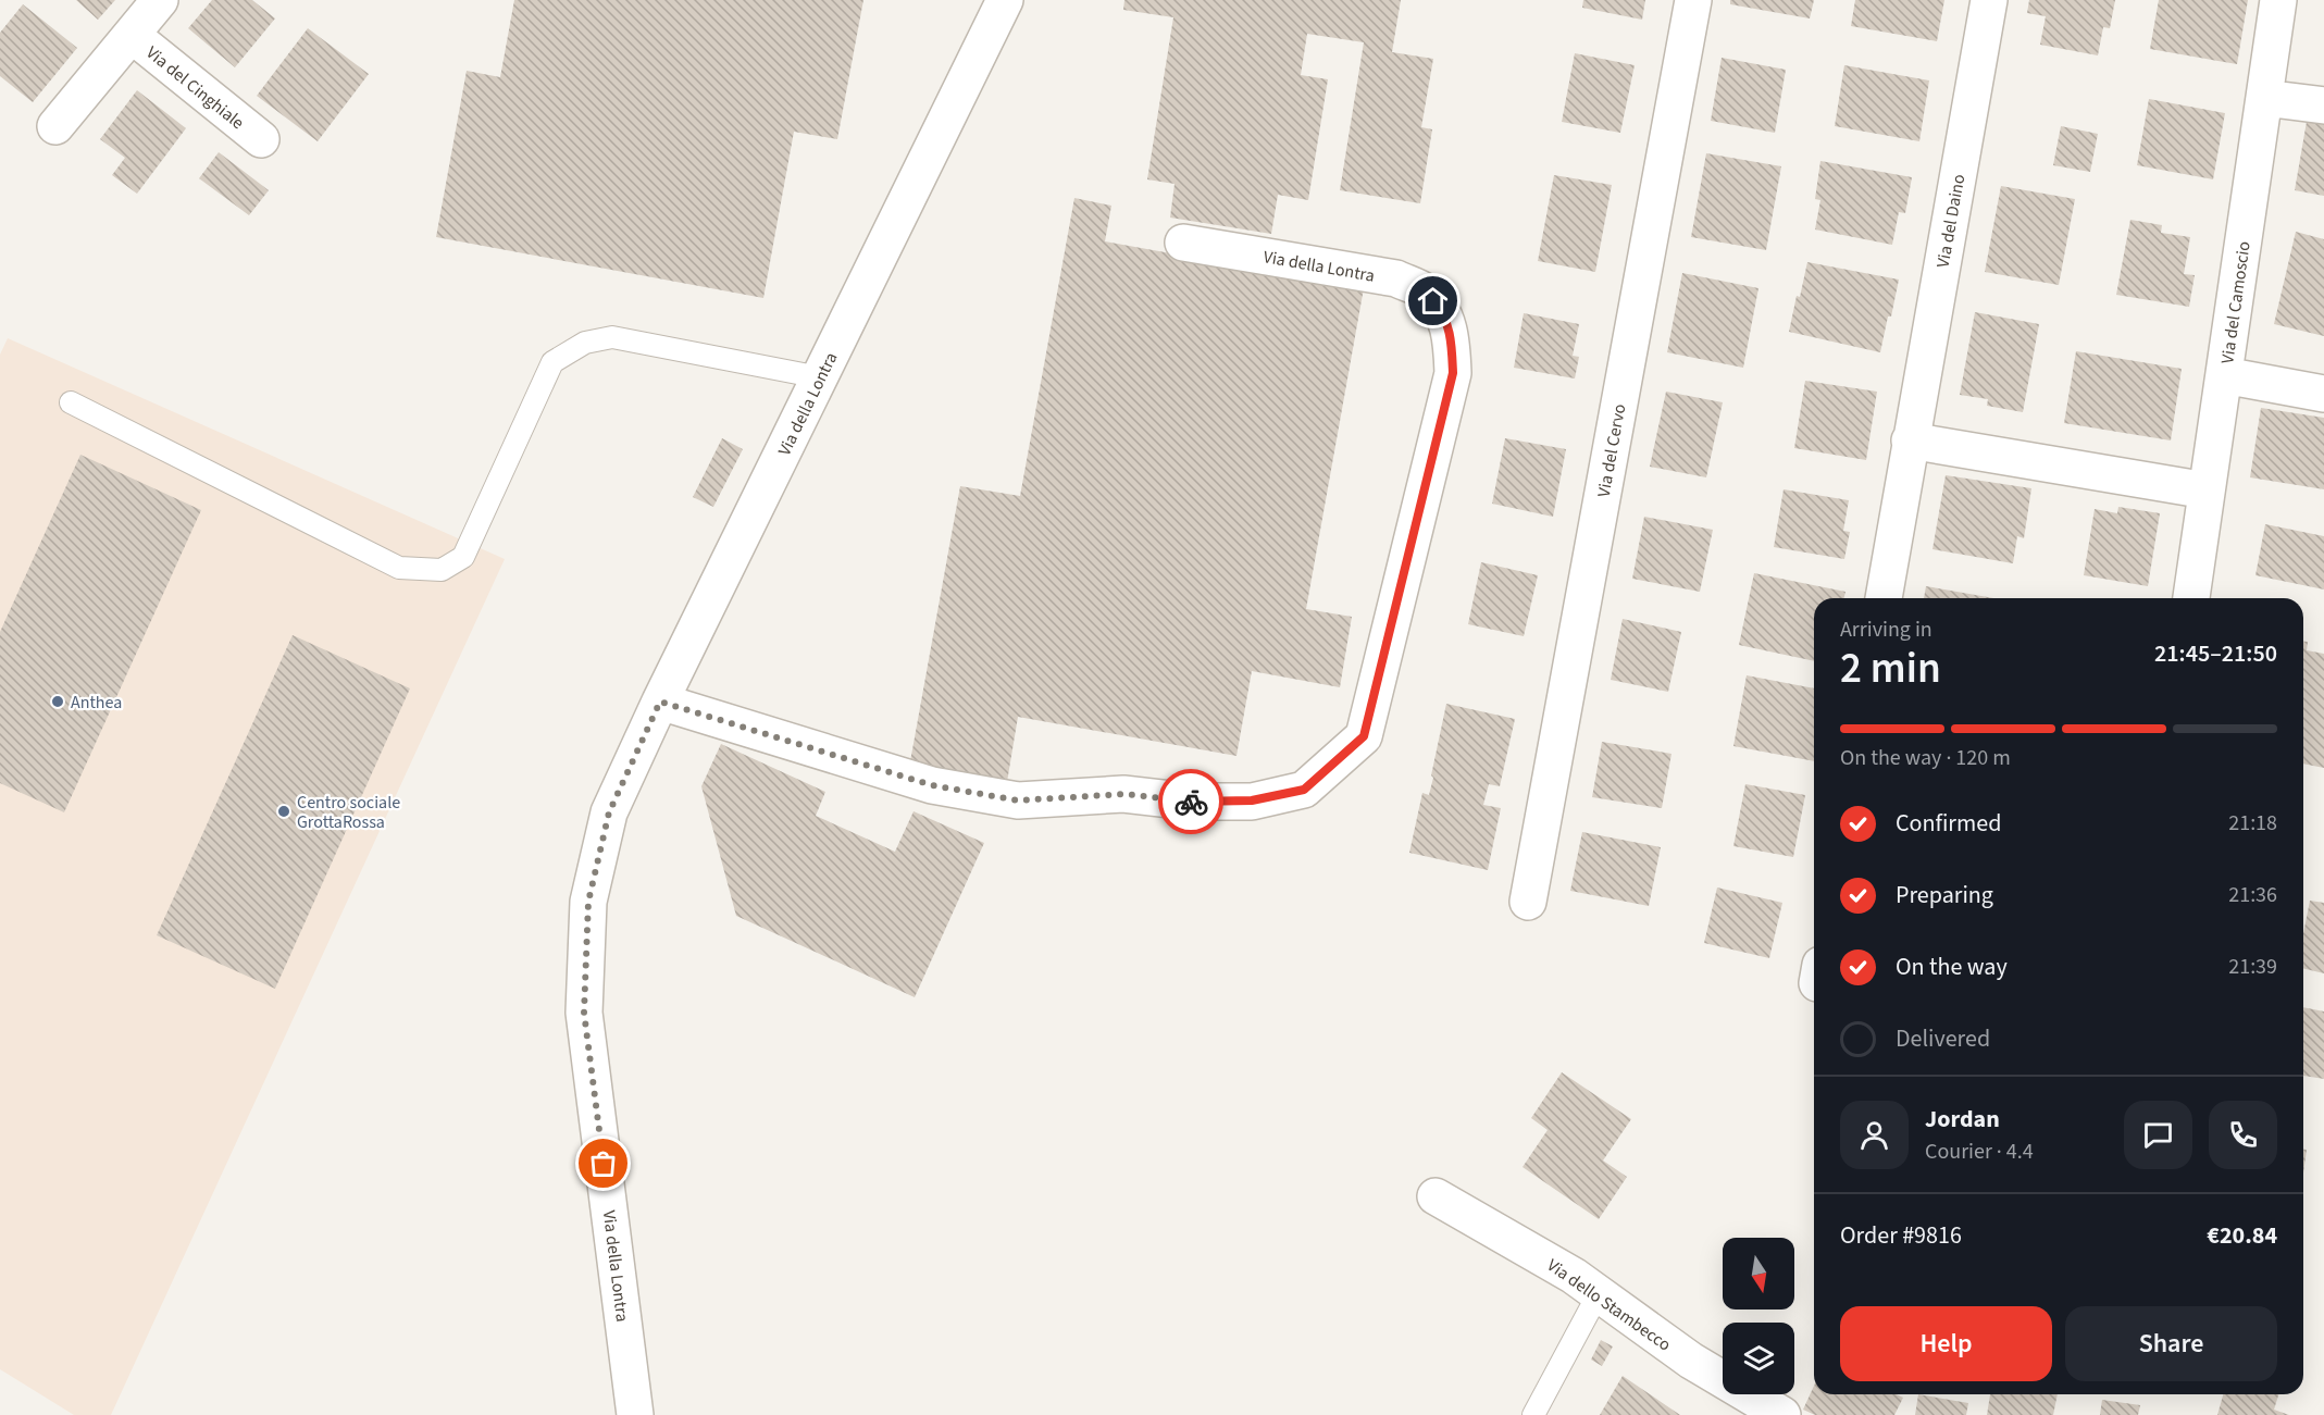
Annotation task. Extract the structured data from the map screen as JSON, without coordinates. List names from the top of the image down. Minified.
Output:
{"streets":{"street":["Via del Cinghiale","Via del Daino","Via della Lontra","Via del Camoscio","Via del Cervo","Via dello Stambecco"]},"places":["Anthea","Centro sociale GrottaRossa"],"north":"bottom","page":{"heading":["2 min","Arriving in","21:45–21:50"],"panel":["Jordan","Courier · 4.4","Order #9816","€20.84"],"bar":"On the way · 120 m","list":[["Confirmed","21:18"],["Preparing","21:36"],["On the way","21:39"],"Delivered"],"buttons":["Help","Share"]}}
